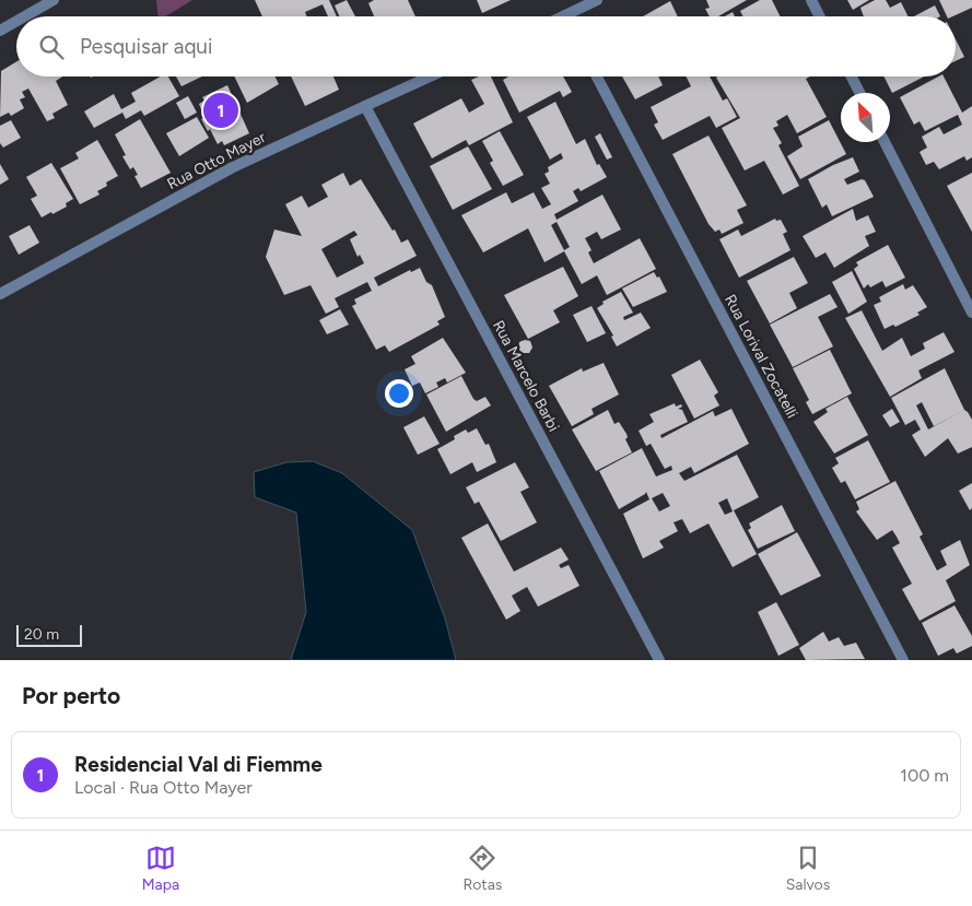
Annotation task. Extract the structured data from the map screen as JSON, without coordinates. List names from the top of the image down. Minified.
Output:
{"streets":{"street":["Rua Otto Mayer","Rua Lorival Zocatelli","Rua Marcelo Barbi"]},"crossings":[["Rua Otto Mayer","Rua Marcelo Barbi"]],"scale_bar":"20 m","north":"top left","page":{"search":"Pesquisar aqui","pins":"1","scale":"20 m","heading":"Por perto","list":[{"mark":"1","name":"Residencial Val di Fiemme","note":"Local · Rua Otto Mayer","value":"100 m"}],"nav":["Mapa","Rotas","Salvos"]}}
